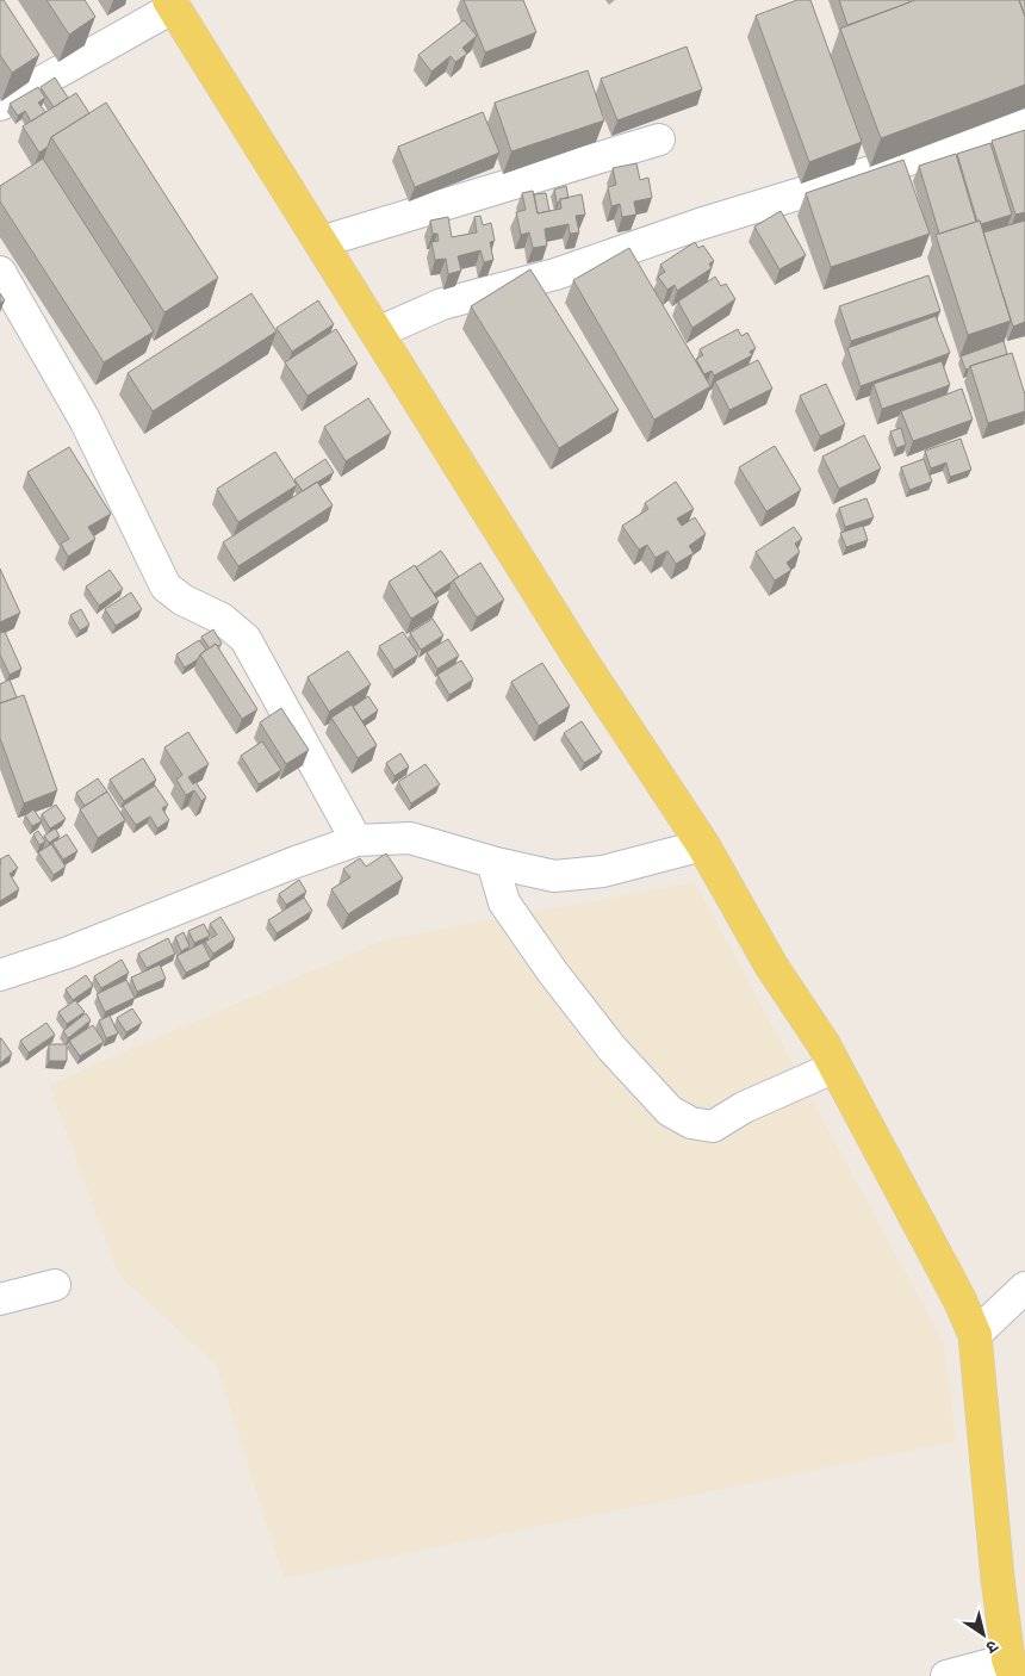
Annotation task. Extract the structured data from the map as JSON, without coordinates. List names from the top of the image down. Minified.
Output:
{"north":"bottom right"}
